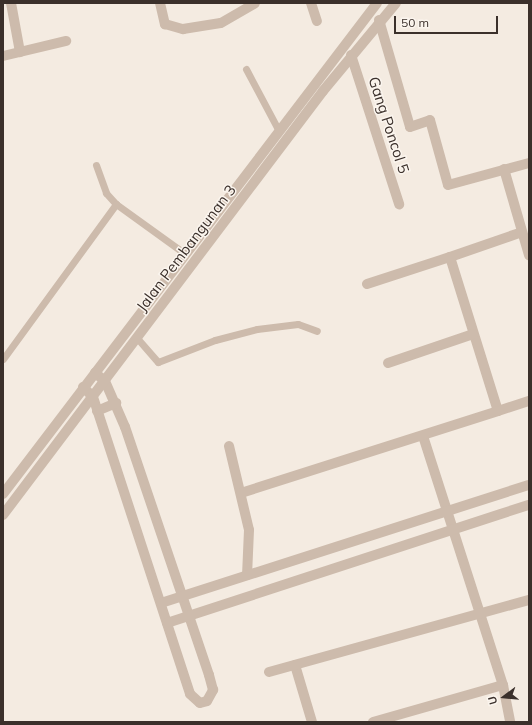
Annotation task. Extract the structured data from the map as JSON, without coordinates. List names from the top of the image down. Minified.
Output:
{"streets":{"street":["Gang Poncol 5","Jalan Pembangunan 3"]},"crossings":[["Gang Poncol 5","Jalan Pembangunan 3"]],"scale_bar":"50 m","north":"left"}
